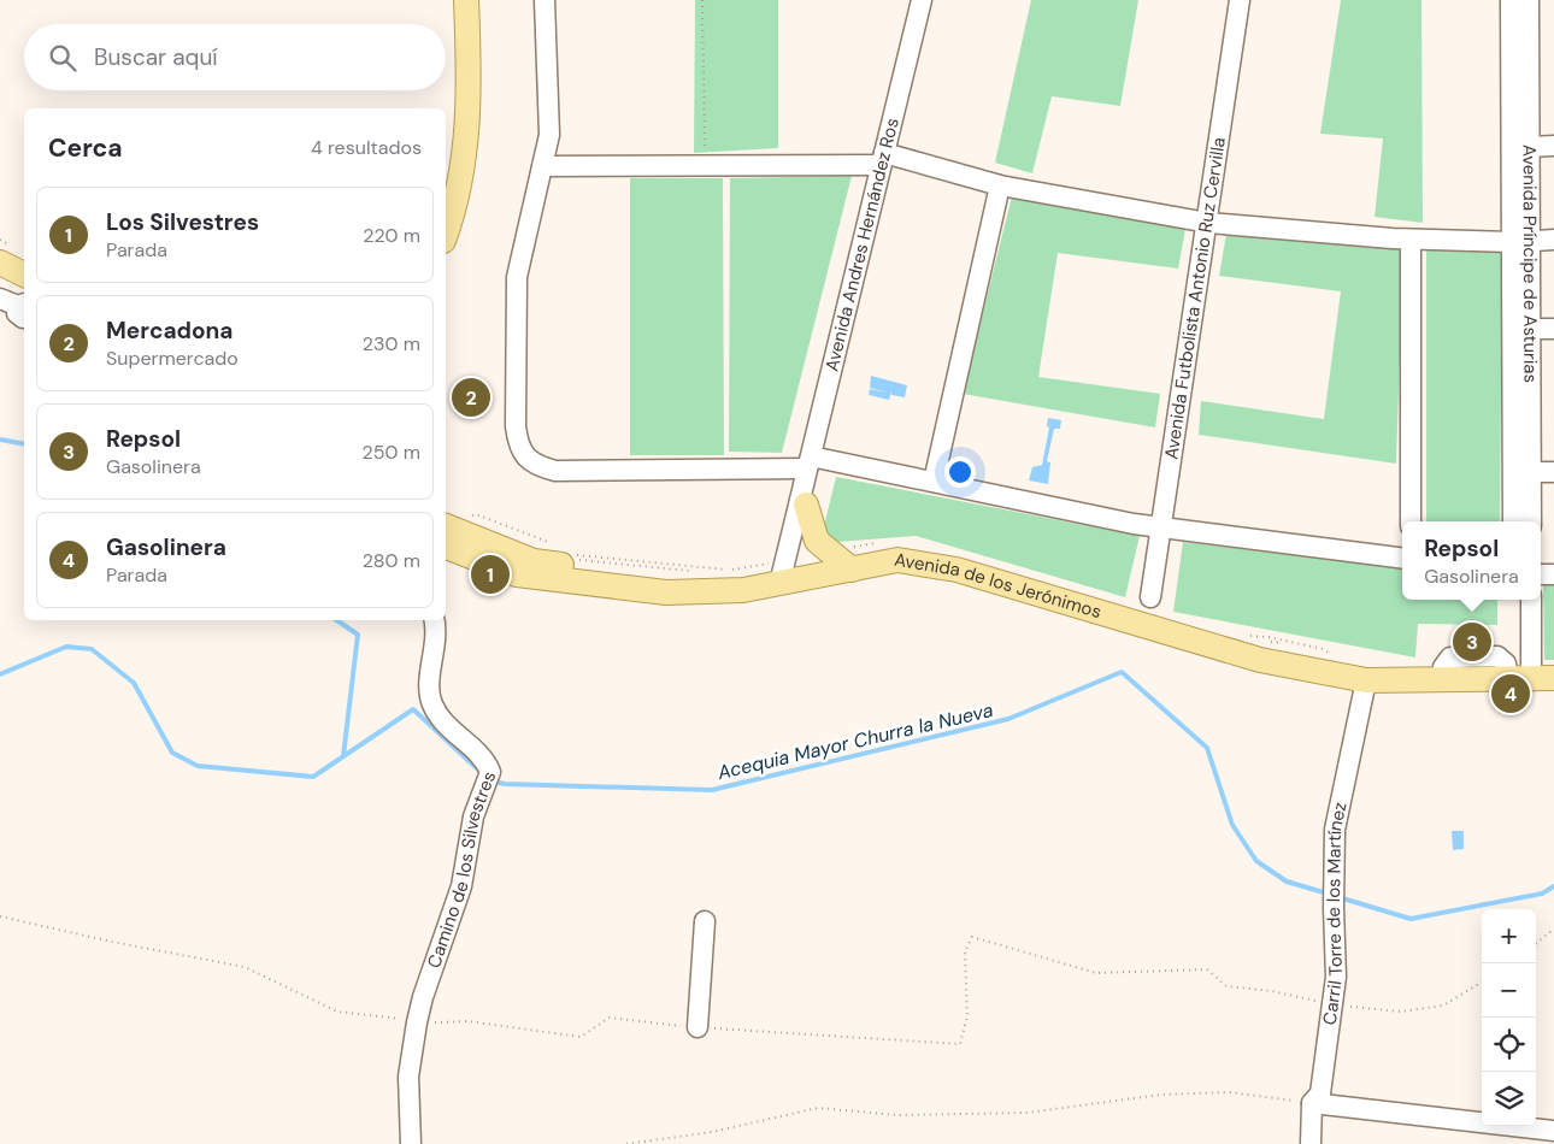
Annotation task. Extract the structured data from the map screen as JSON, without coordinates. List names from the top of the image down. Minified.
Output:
{"streets":{"main road":["Avenida de los Jerónimos"],"street":["Avenida Andres Hernández Ros","Avenida Príncipe de Asturias","Avenida Futbolista Antonio Ruz Cervilla","Camino de los Silvestres","Carril Torre de los Martínez"]},"crossings":[["Avenida Andres Hernández Ros","Avenida de los Jerónimos"],["Avenida de los Jerónimos","Carril Torre de los Martínez"]],"water":["Acequia Mayor Churra la Nueva"],"page":{"search":"Buscar aquí","heading":["Cerca","4 resultados"],"list":[{"mark":"1","name":"Los Silvestres","note":"Parada","value":"220 m"},{"mark":"2","name":"Mercadona","note":"Supermercado","value":"230 m"},{"mark":"3","name":"Repsol","note":"Gasolinera","value":"250 m"},{"mark":"4","name":"Gasolinera","note":"Parada","value":"280 m"}],"pins":["2","1","3","4"],"popup":["Repsol","Gasolinera"],"map_buttons":["+","−"]}}
